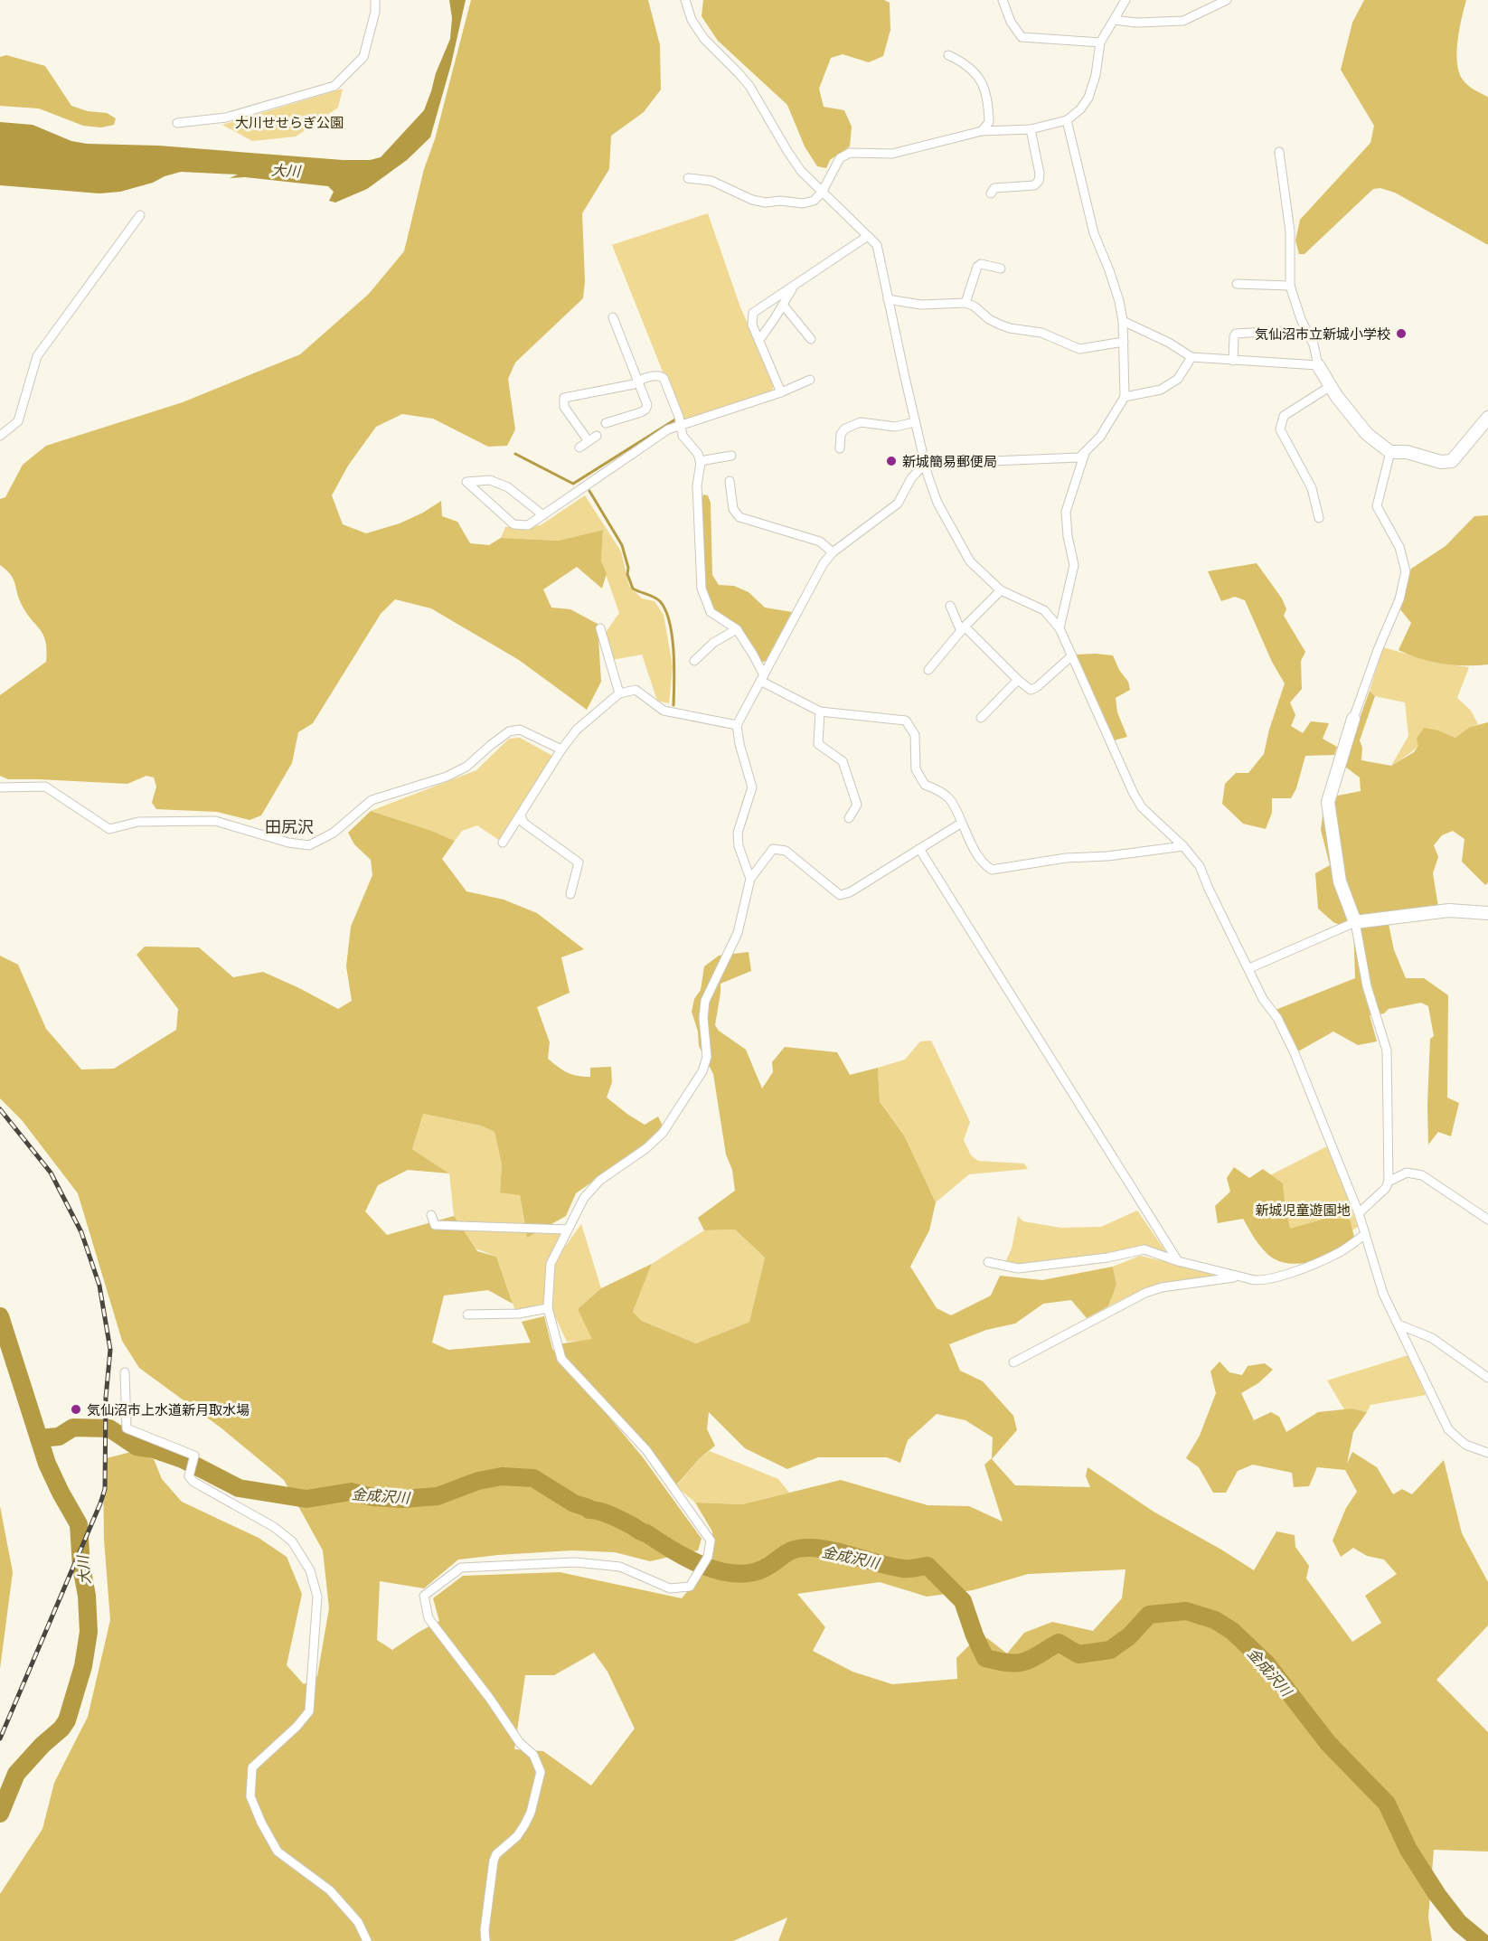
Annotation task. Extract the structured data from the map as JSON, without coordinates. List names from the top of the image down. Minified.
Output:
{"districts":["田尻沢"],"water":["大川","金成沢川"],"parks":["大川せせらぎ公園","新城児童遊園地"],"places":["気仙沼市立新城小学校","新城簡易郵便局","気仙沼市上水道新月取水場"]}
